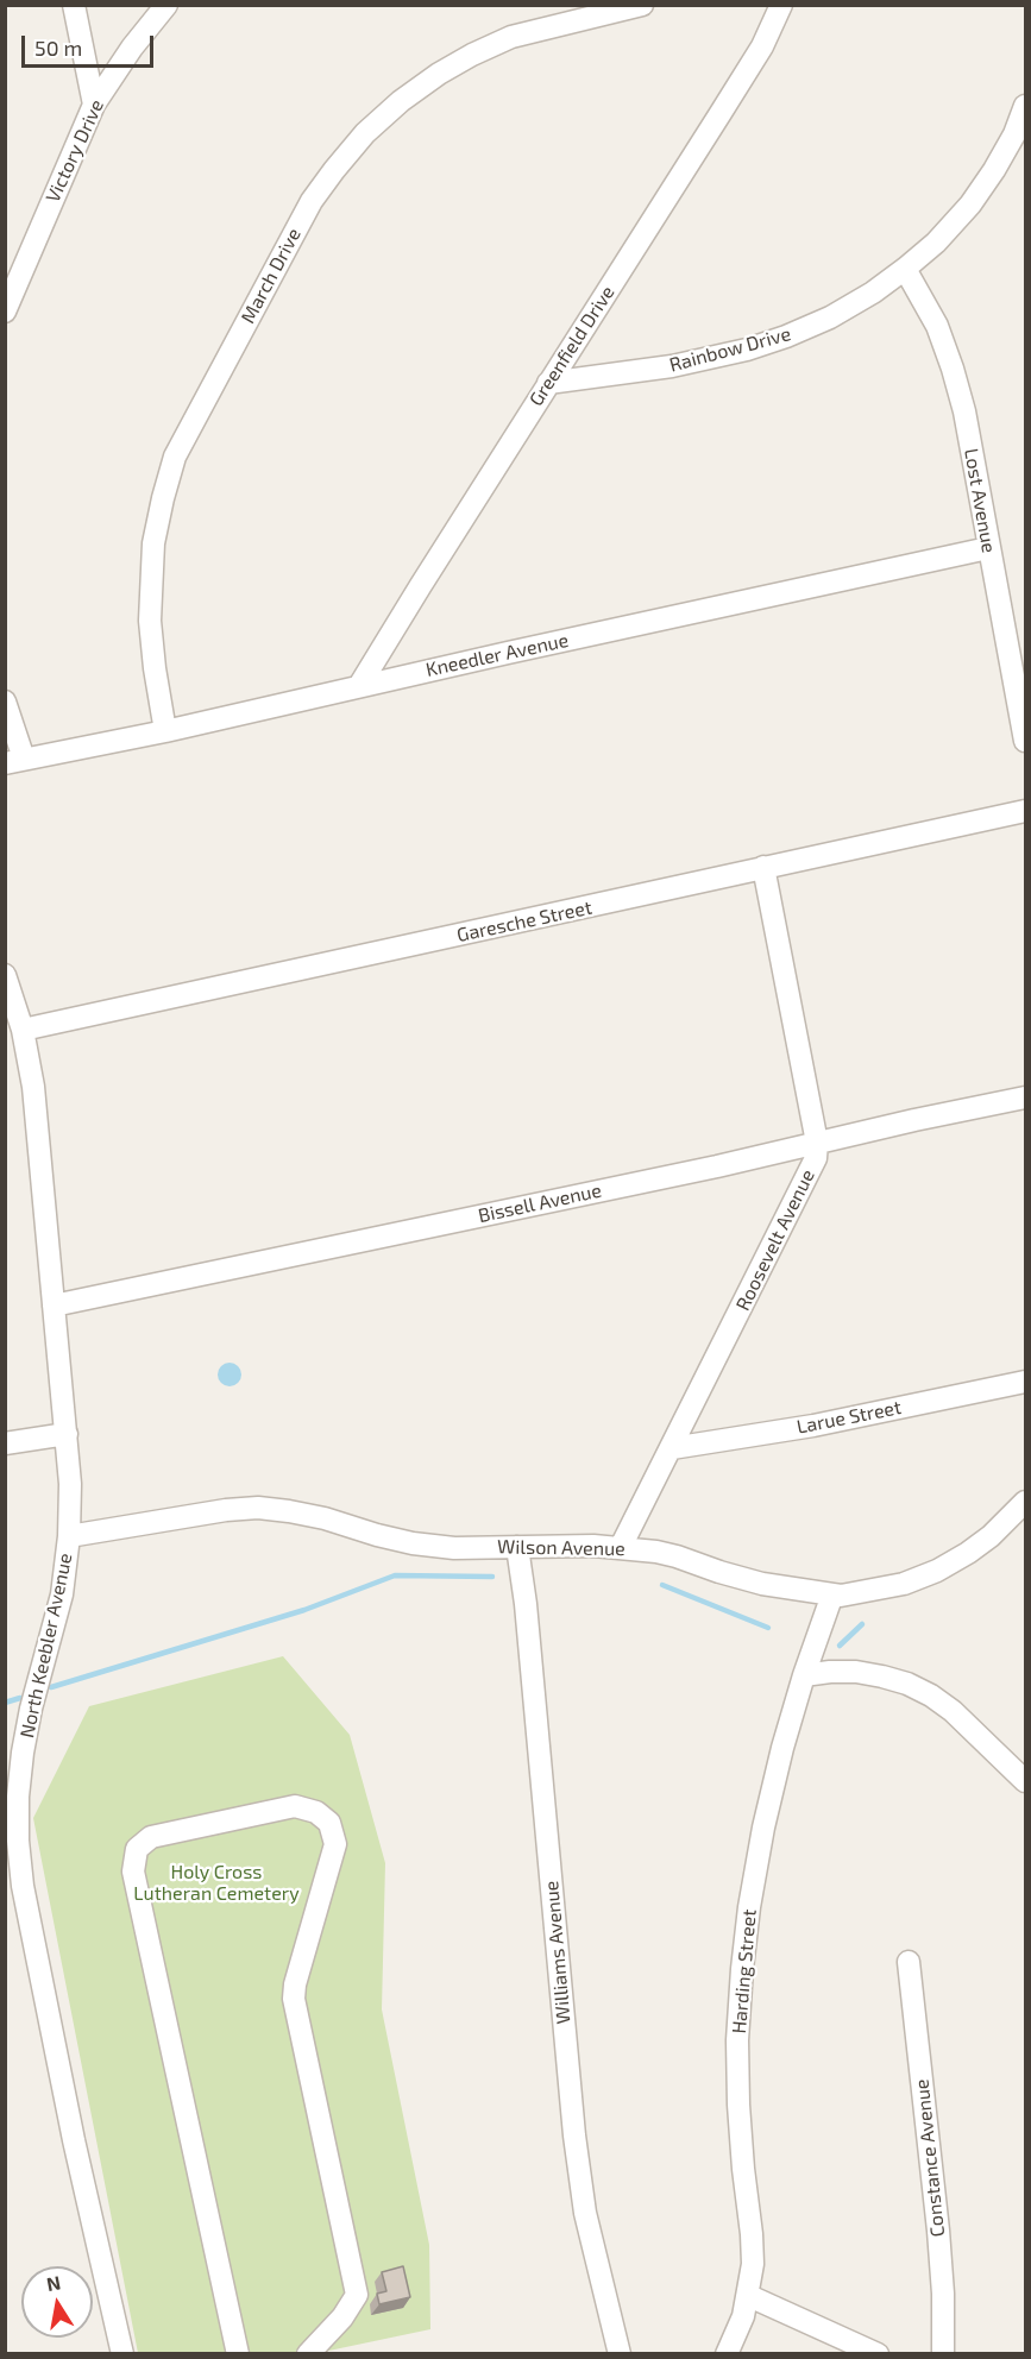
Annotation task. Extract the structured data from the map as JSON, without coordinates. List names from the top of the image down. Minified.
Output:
{"streets":{"street":["Victory Drive","March Drive","Greenfield Drive","Rainbow Drive","Lost Avenue","Kneedler Avenue","Garesche Street","Bissell Avenue","Roosevelt Avenue","Larue Street","Wilson Avenue","North Keebler Avenue","Williams Avenue","Harding Street","Constance Avenue"]},"crossings":[["March Drive","Kneedler Avenue"],["Greenfield Drive","Rainbow Drive"],["Greenfield Drive","Kneedler Avenue"],["Rainbow Drive","Lost Avenue"],["Lost Avenue","Kneedler Avenue"],["Garesche Street","Roosevelt Avenue"],["Garesche Street","North Keebler Avenue"],["Bissell Avenue","Roosevelt Avenue"],["Bissell Avenue","North Keebler Avenue"],["Roosevelt Avenue","Larue Street"],["Roosevelt Avenue","Wilson Avenue"],["Wilson Avenue","North Keebler Avenue"],["Wilson Avenue","Williams Avenue"],["Wilson Avenue","Harding Street"]],"parks":["Holy Cross Lutheran Cemetery"],"scale_bar":"50 m","north":"top"}
